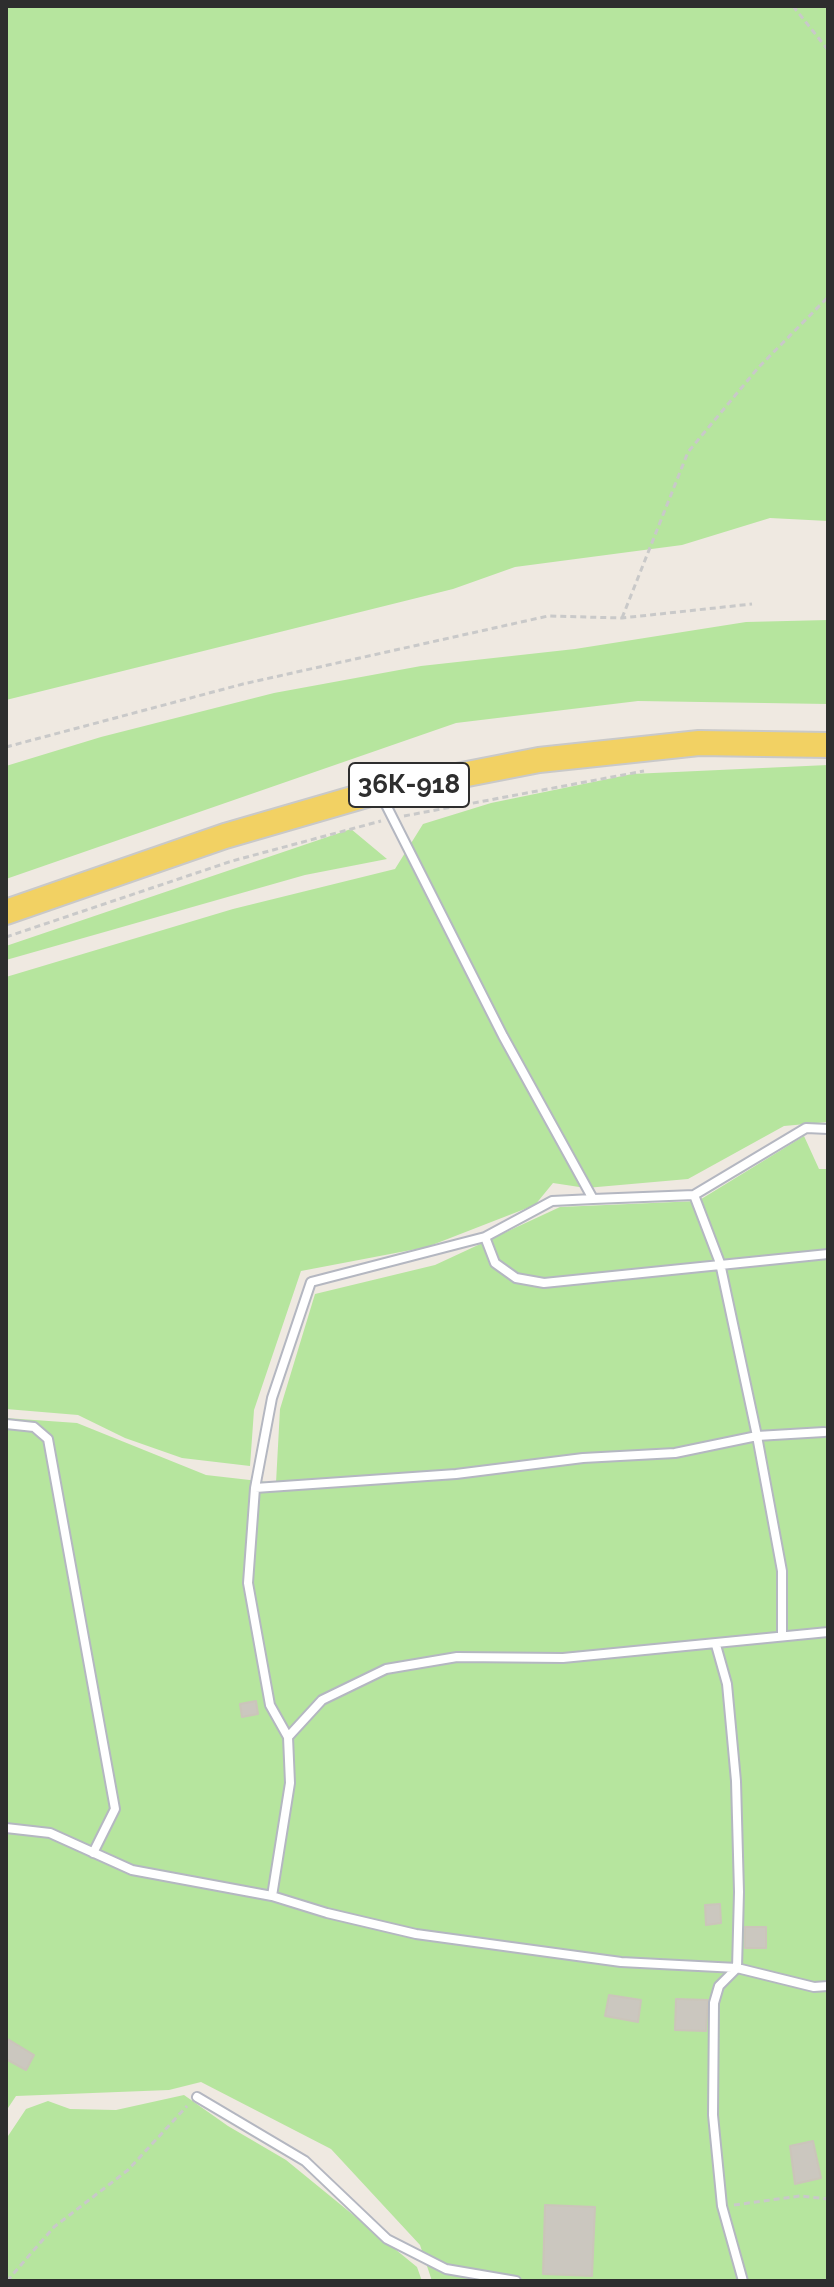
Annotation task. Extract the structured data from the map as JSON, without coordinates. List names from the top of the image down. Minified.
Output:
{"streets":{"main road":["36К-918"]}}
